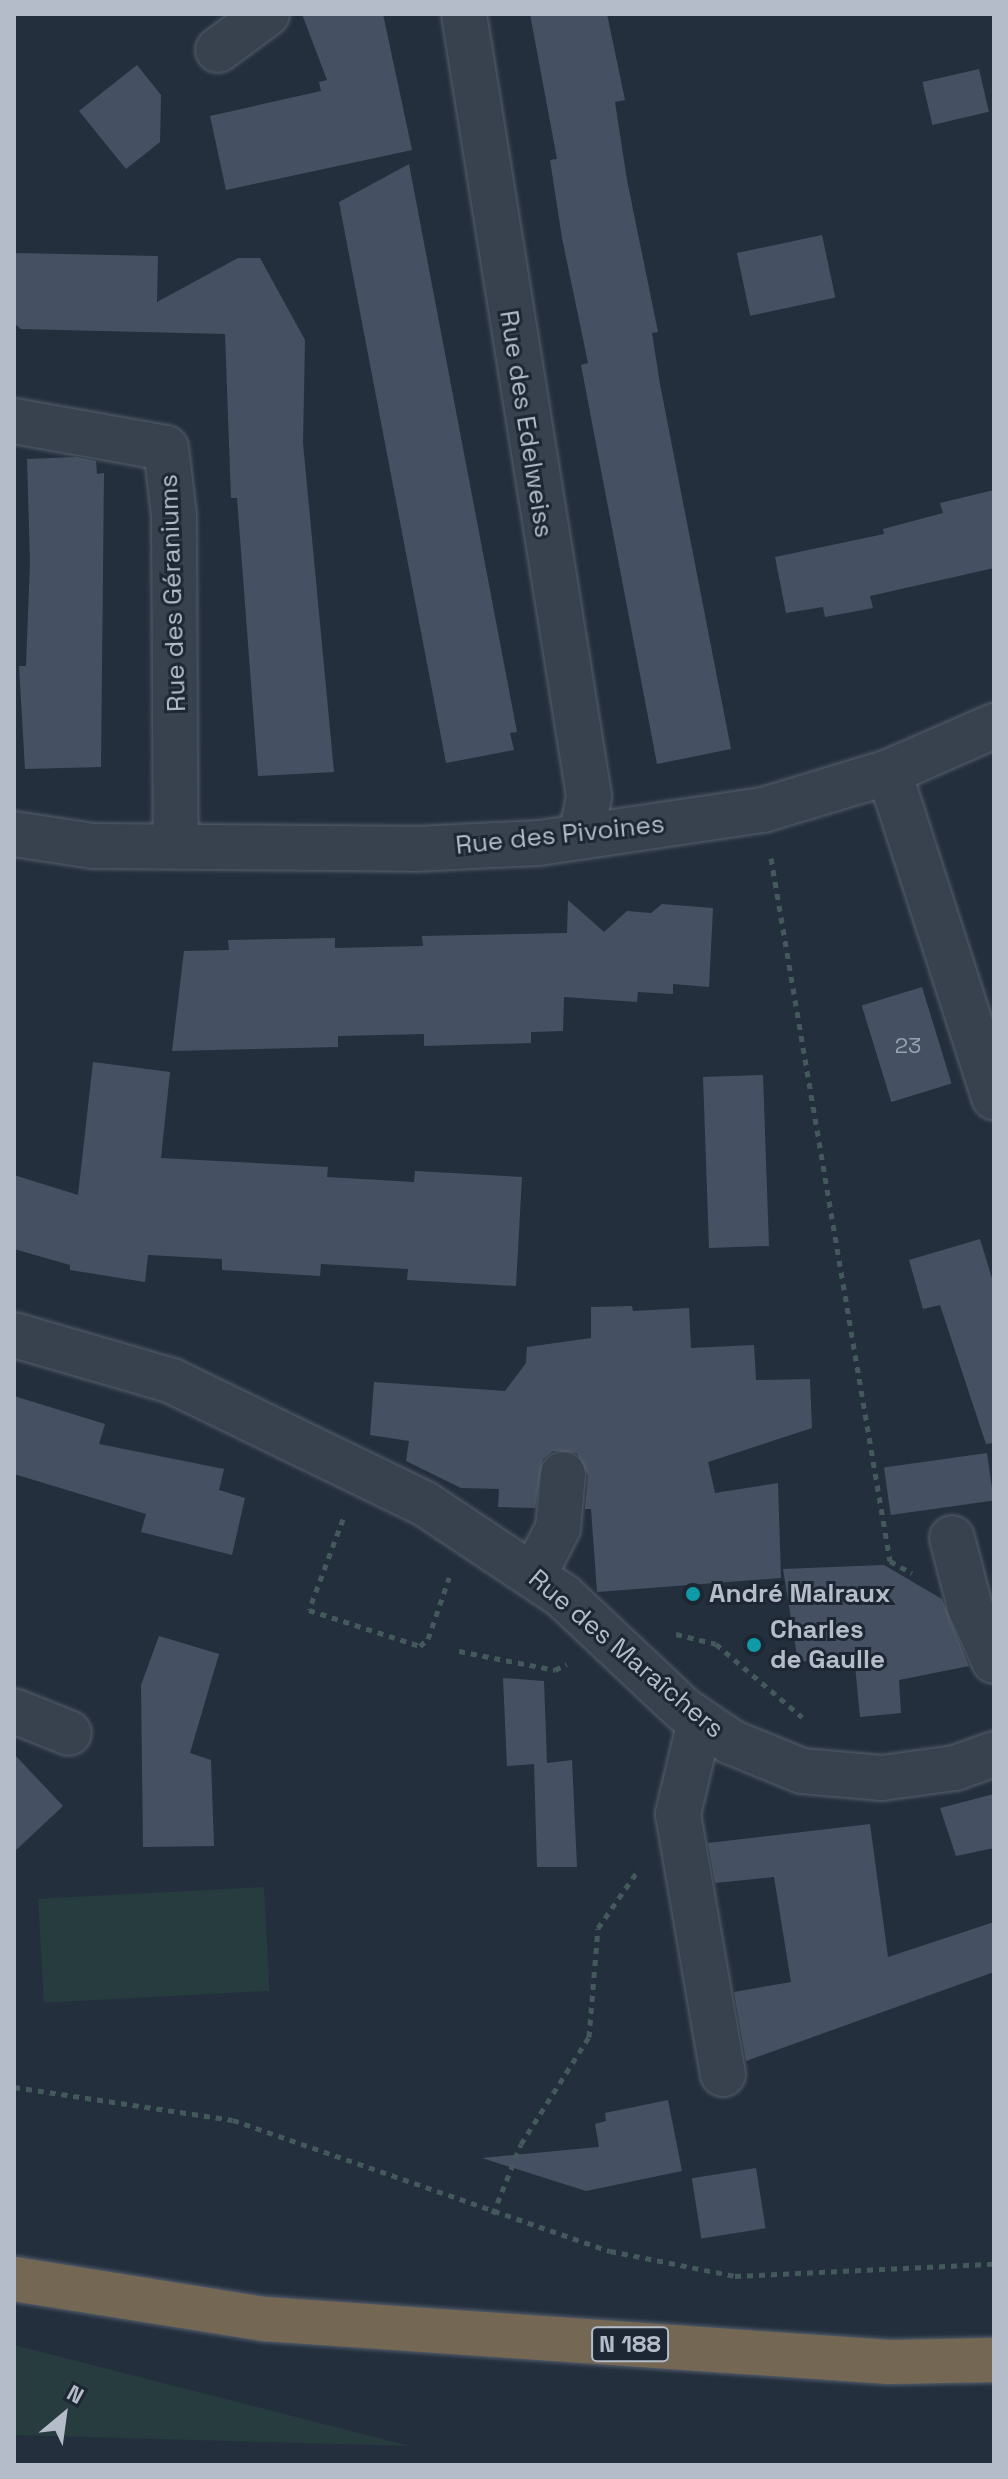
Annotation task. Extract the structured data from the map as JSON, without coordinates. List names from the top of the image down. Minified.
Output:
{"streets":{"highway":["N 188"],"street":["Rue des Edelweiss","Rue des Géraniums","Rue des Pivoines","Rue des Maraîchers"]},"crossings":[["Rue des Edelweiss","Rue des Pivoines"],["Rue des Géraniums","Rue des Pivoines"]],"places":["André Malraux","Charles de Gaulle"],"house_numbers":["23"],"north":"top right"}
